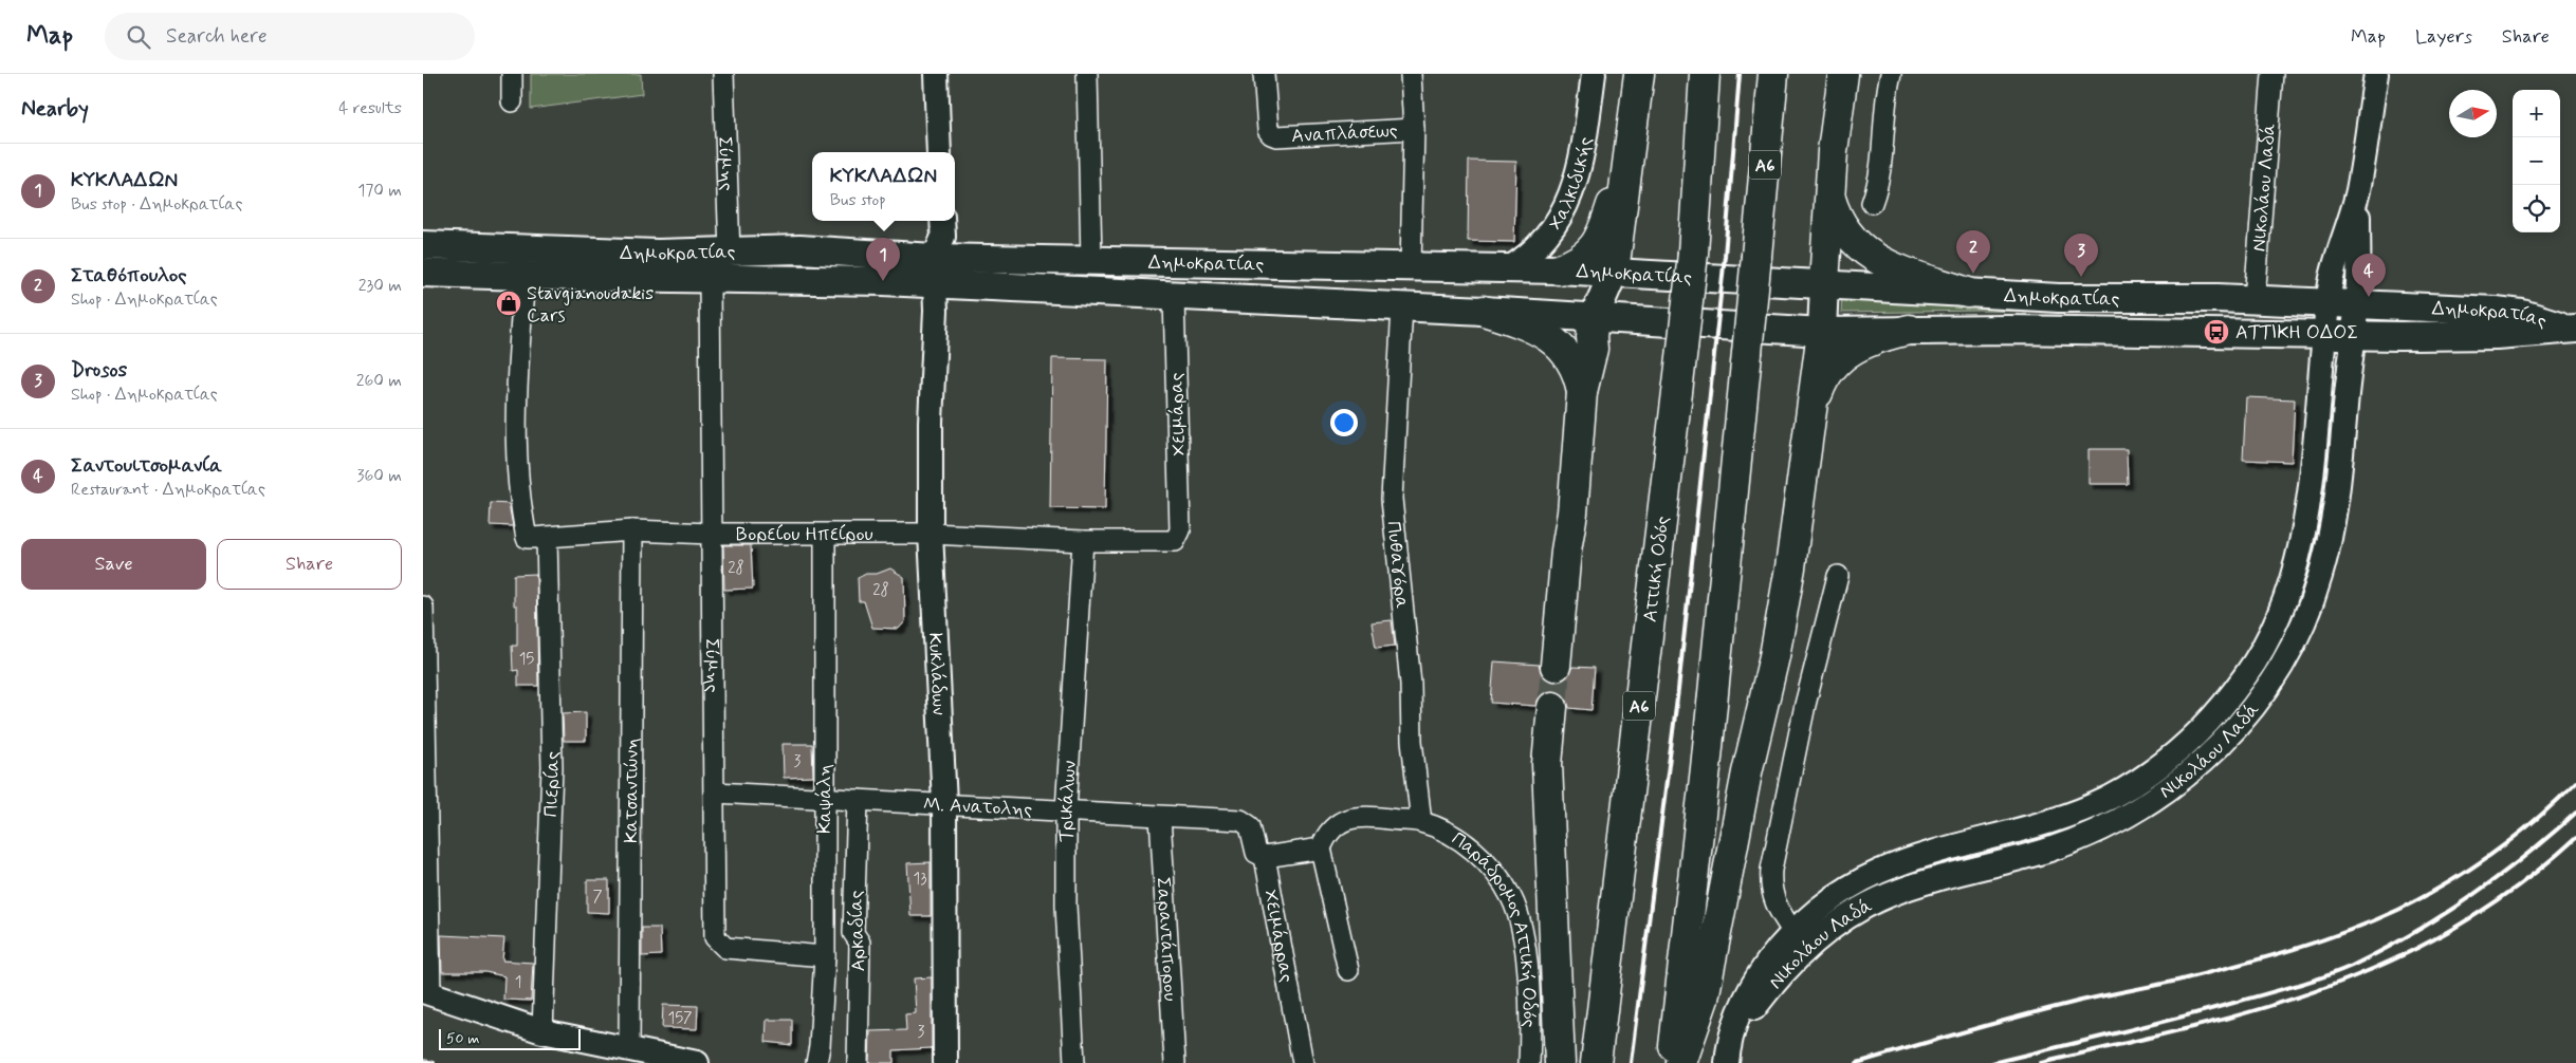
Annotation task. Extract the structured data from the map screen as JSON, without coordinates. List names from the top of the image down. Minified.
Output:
{"streets":{"highway":["Α6","Αττική Οδός"],"main road":["Δημοκρατίας"],"street":["Αναπλάσεως","Σύμης","Χαλκιδικής","Νικολάου Λαδά","Χειμάρας","Βορείου Ηπείρου","Πυθαγόρα","Κυκλάδων","Πιερίας","Κατσαντώνη","Καψάλη","Τρικάλων","Μ. Ανατολης","Αρκαδίας","Παράδρομος Αττική Οδός","Χειμάρρας","Σαραντάπορου"]},"crossings":[["Σύμης","Δημοκρατίας"],["Σύμης","Βορείου Ηπείρου"],["Σύμης","Καψάλη"],["Σύμης","Μ. Ανατολης"],["Χαλκιδικής","Δημοκρατίας"],["Νικολάου Λαδά","Δημοκρατίας"],["Δημοκρατίας","Χειμάρας"],["Δημοκρατίας","Πυθαγόρα"],["Δημοκρατίας","Κυκλάδων"],["Δημοκρατίας","Πιερίας"],["Χειμάρας","Βορείου Ηπείρου"],["Βορείου Ηπείρου","Κυκλάδων"],["Βορείου Ηπείρου","Πιερίας"],["Βορείου Ηπείρου","Κατσαντώνη"],["Βορείου Ηπείρου","Καψάλη"],["Βορείου Ηπείρου","Τρικάλων"],["Πυθαγόρα","Παράδρομος Αττική Οδός"],["Κυκλάδων","Μ. Ανατολης"],["Καψάλη","Μ. Ανατολης"],["Τρικάλων","Μ. Ανατολης"],["Μ. Ανατολης","Αρκαδίας"],["Μ. Ανατολης","Χειμάρρας"],["Μ. Ανατολης","Σαραντάπορου"]],"places":{"shop":["Stavgianoudakis Cars"],"bus stop":["ΑΤΤΙΚΗ ΟΔΟΣ"]},"house_numbers":["28","28","15","3","13","7","1","157","3"],"scale_bar":"50 m","north":"right","page":{"header":"Map","search":"Search here","nav":["Map","Layers","Share"],"heading":["Nearby","4 results"],"map_buttons":["+","−"],"list":[{"mark":"1","name":"ΚΥΚΛΑΔΩΝ","note":"Bus stop · Δημοκρατίας","value":"170 m"},{"mark":"2","name":"Σταθόπουλος","note":"Shop · Δημοκρατίας","value":"230 m"},{"mark":"3","name":"Drosos","note":"Shop · Δημοκρατίας","value":"260 m"},{"mark":"4","name":"Σαντουιτσομανία","note":"Restaurant · Δημοκρατίας","value":"360 m"}],"popup":["ΚΥΚΛΑΔΩΝ","Bus stop"],"pins":["2","3","1","4"],"buttons":["Save","Share"],"scale":"50 m"}}
